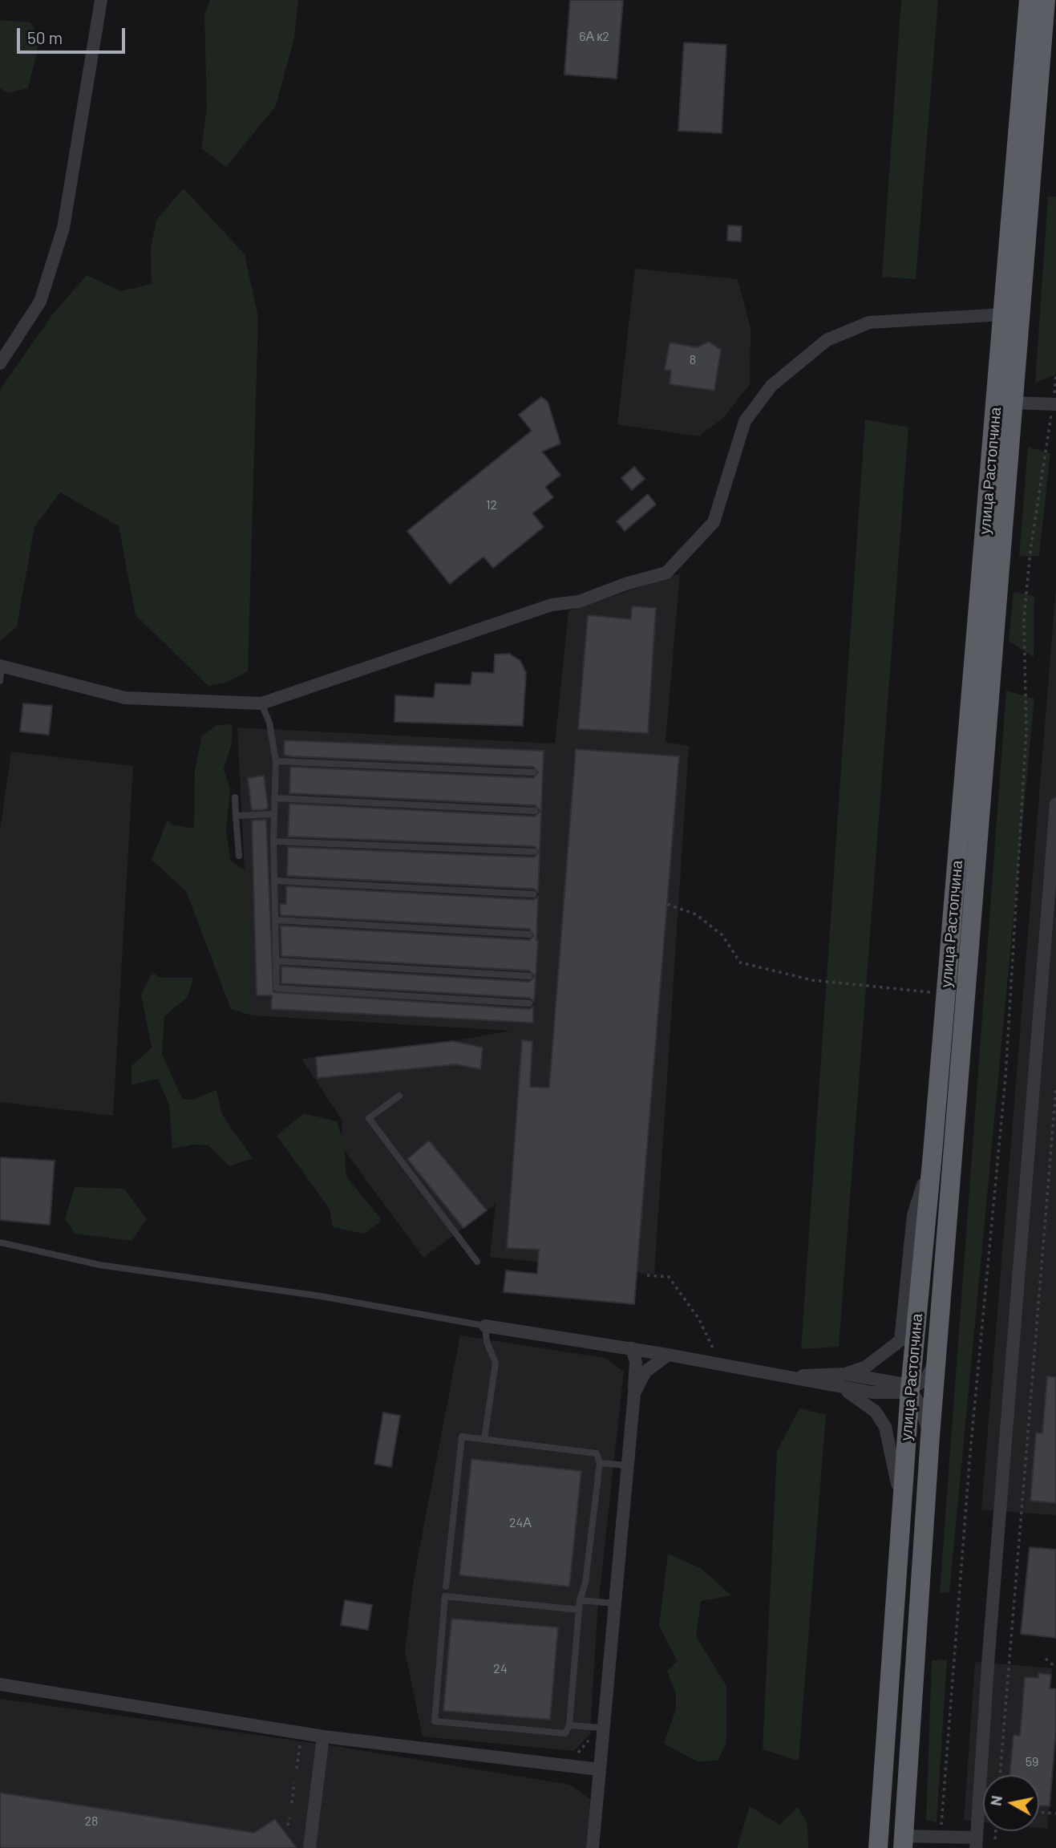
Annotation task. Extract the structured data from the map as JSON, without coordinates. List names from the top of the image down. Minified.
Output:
{"streets":{"highway":["улица Растопчина"]},"house_numbers":["6А к2","8","12","24А","24","59","28"],"scale_bar":"50 m","north":"left"}
